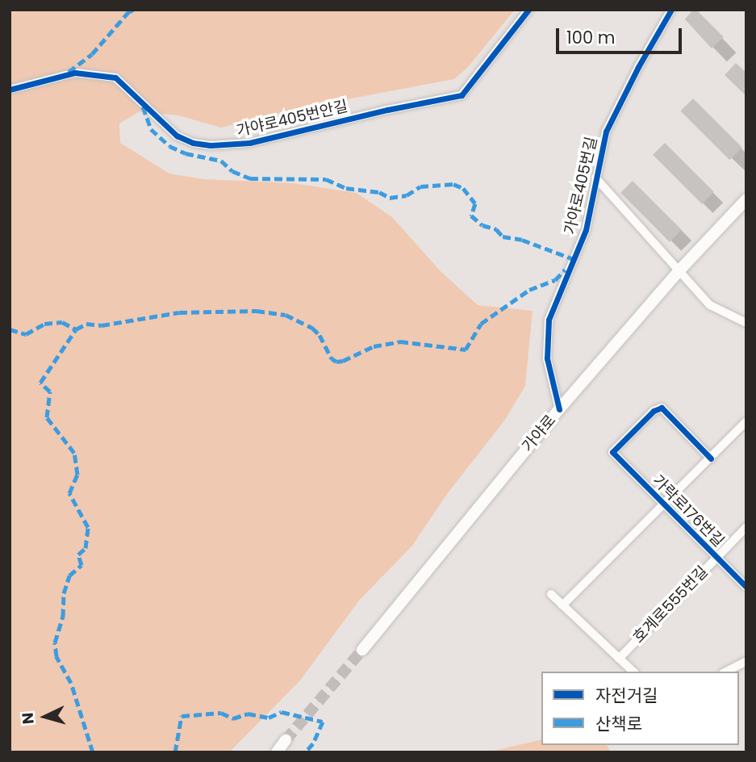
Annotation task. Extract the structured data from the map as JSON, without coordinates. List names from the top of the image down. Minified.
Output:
{"streets":{"main road":["가야로"],"street":["가야로405번안길","가야로405번길","가락로176번길","호계로555번길"]},"crossings":[["가야로405번길","가야로"],["가락로176번길","호계로555번길"]],"legend":["자전거길","산책로"],"scale_bar":"100 m","north":"left"}
